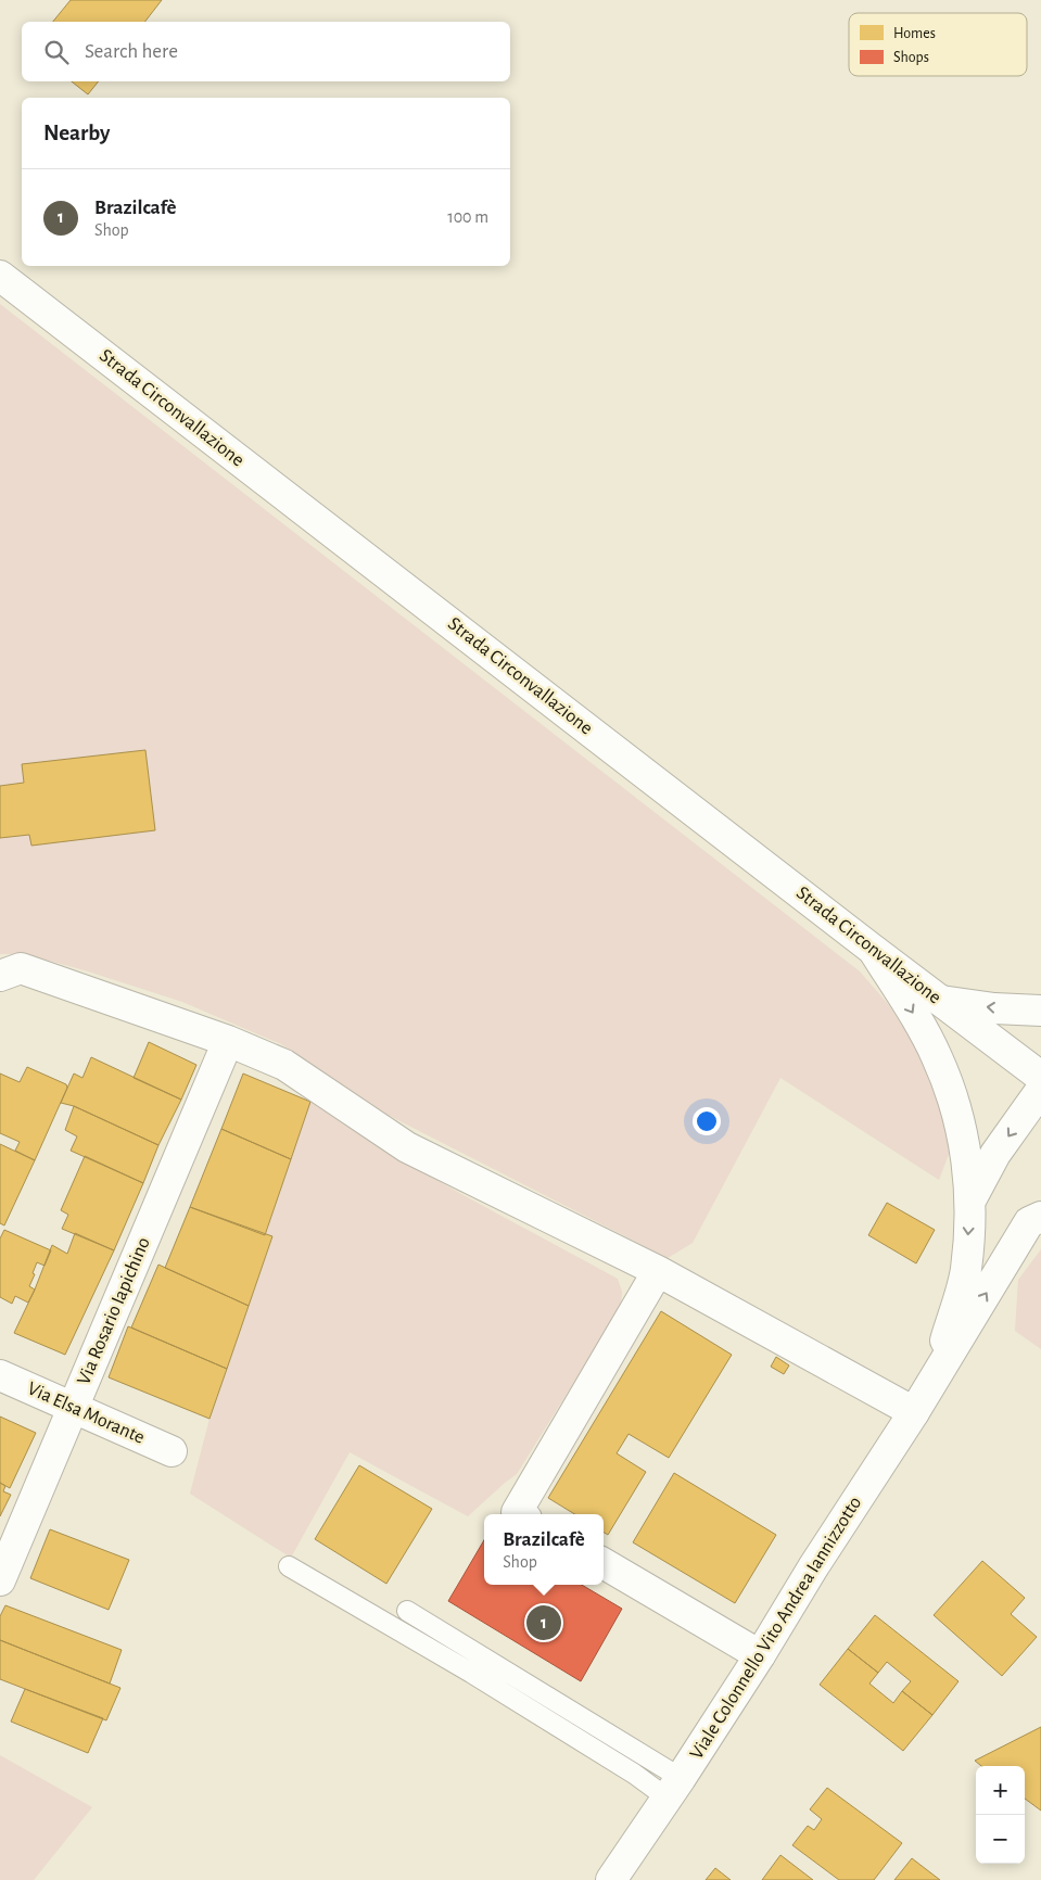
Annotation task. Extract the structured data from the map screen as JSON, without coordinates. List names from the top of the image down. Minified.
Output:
{"streets":{"street":["Strada Circonvallazione","Via Rosario Iapichino","Via Elsa Morante","Viale Colonnello Vito Andrea Iannizzotto"]},"crossings":[["Via Rosario Iapichino","Via Elsa Morante"]],"legend":["Homes","Shops"],"page":{"search":"Search here","heading":"Nearby","list":[{"mark":"1","name":"Brazilcafè","note":"Shop","value":"100 m"}],"popup":["Brazilcafè","Shop"],"pins":"1","map_buttons":["+","−"]}}
